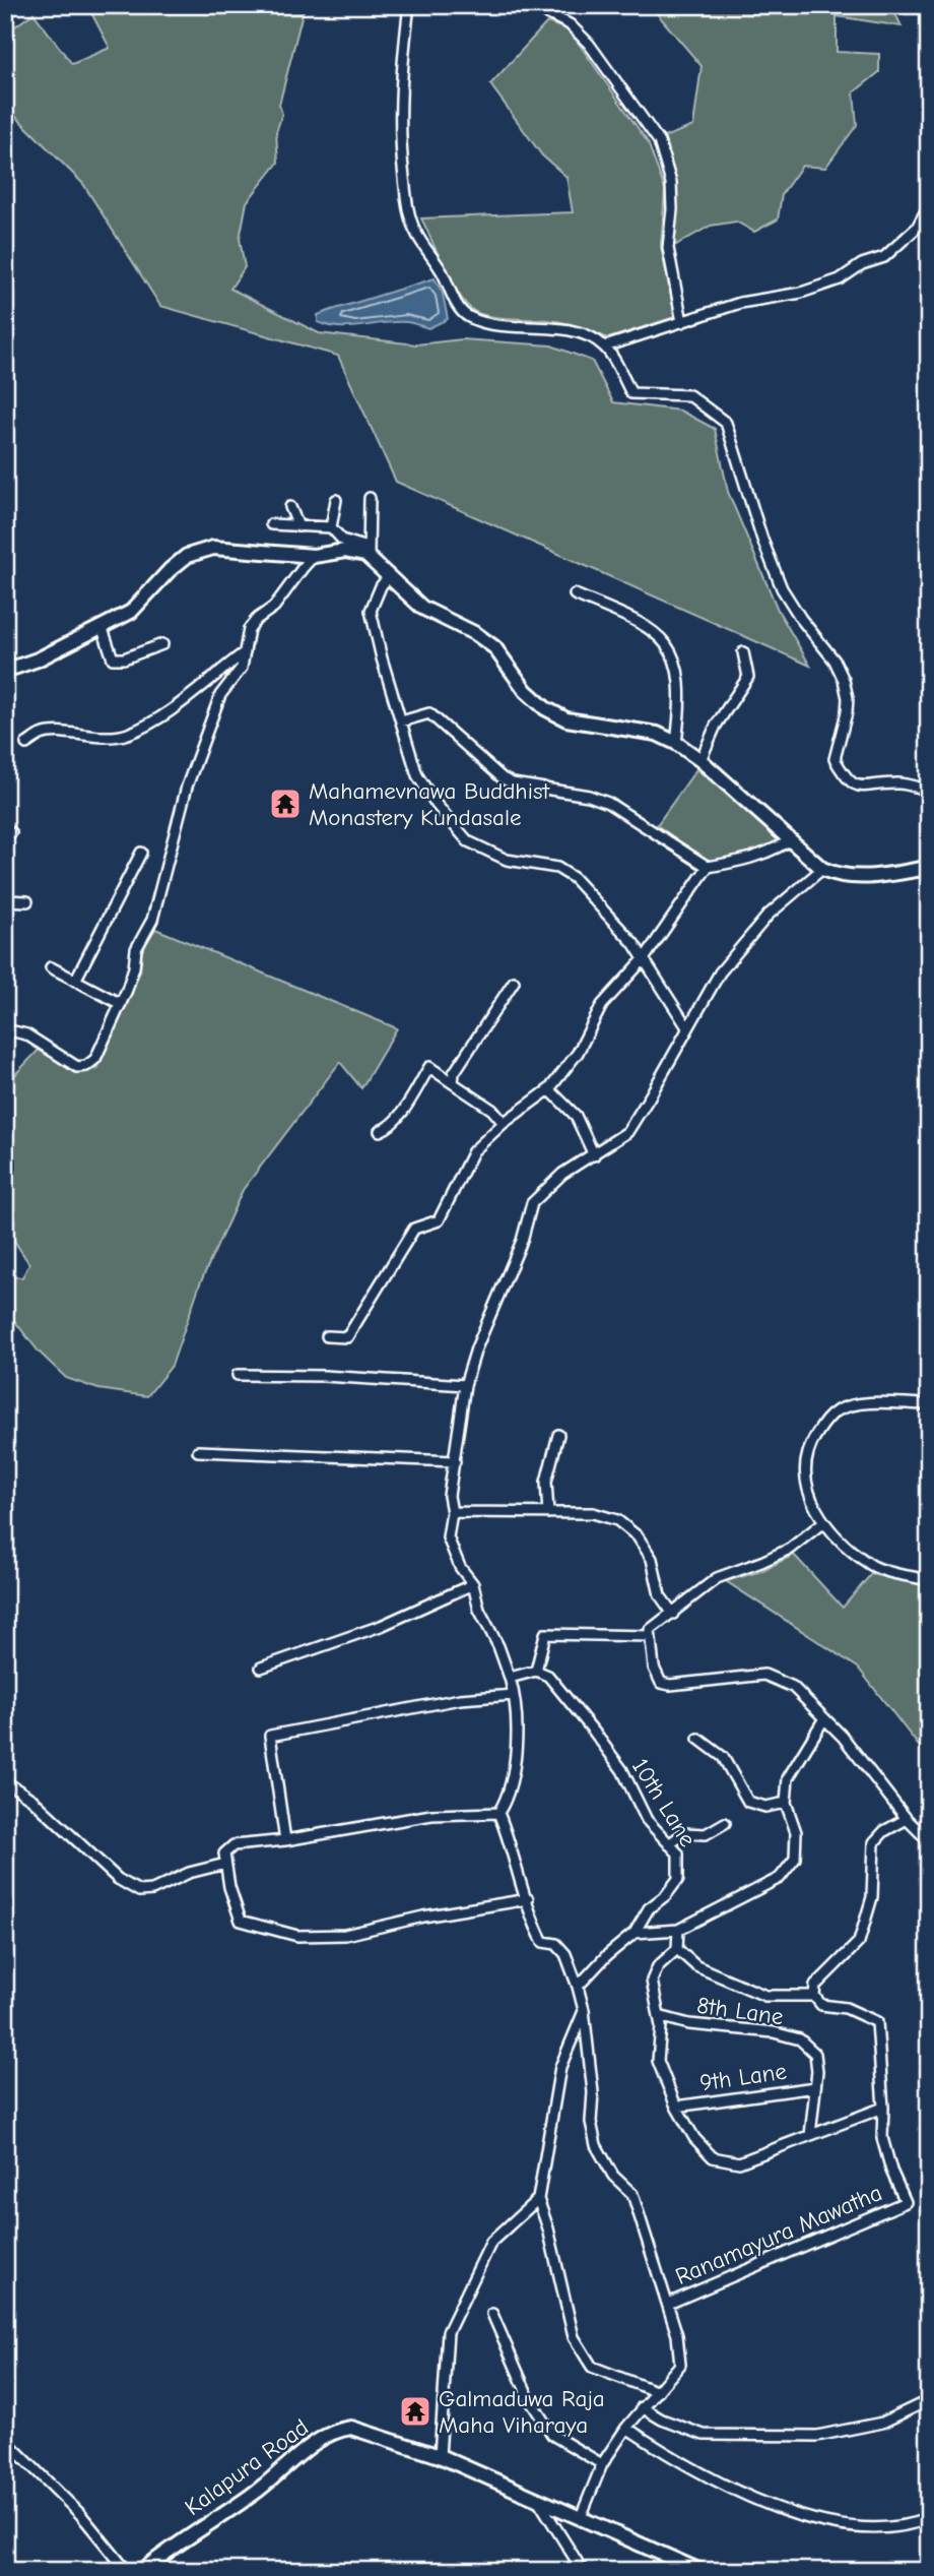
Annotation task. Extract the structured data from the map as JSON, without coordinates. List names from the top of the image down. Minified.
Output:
{"streets":{"street":["10th Lane","8th Lane","9th Lane","Ranamayura Mawatha","Kalapura Road"]},"crossings":[["8th Lane","9th Lane"]],"places":{"temple":["Mahamevnawa Buddhist Monastery Kundasale","Galmaduwa Raja Maha Viharaya"]}}
